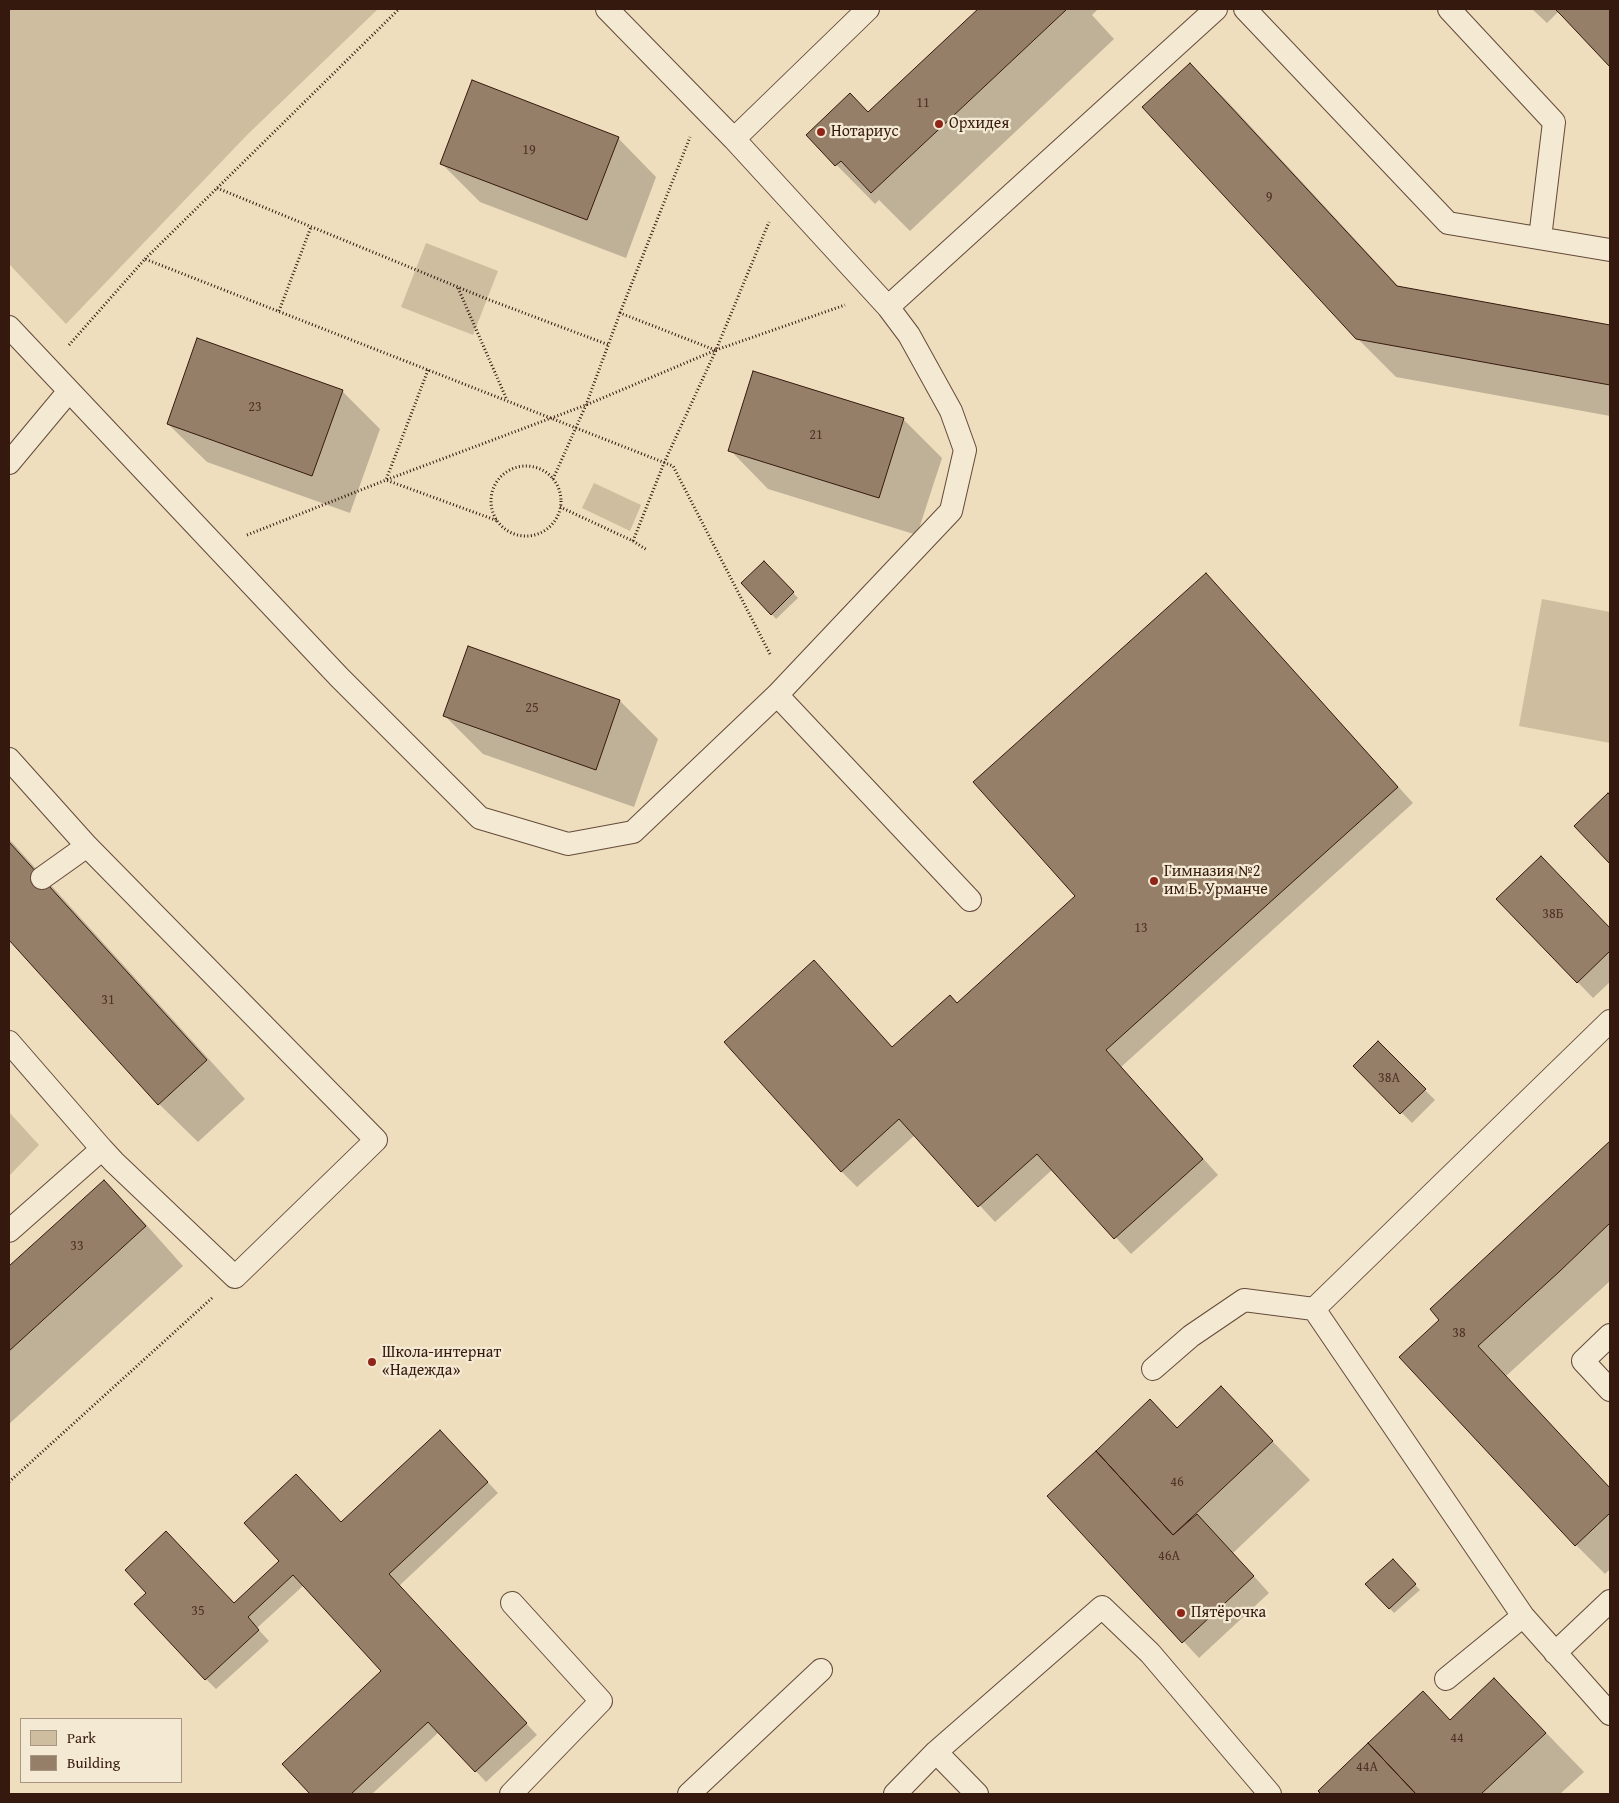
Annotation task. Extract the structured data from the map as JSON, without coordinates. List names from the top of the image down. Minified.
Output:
{"places":["Орхидея","Нотариус","Гимназия №2 им Б. Урманче","Школа-интернат «Надежда»","Пятёрочка"],"house_numbers":["11","19","9","23","21","25","38Б","13","31","38А","33","38","46","46А","35","44","44А"],"legend":["Park","Building"]}
